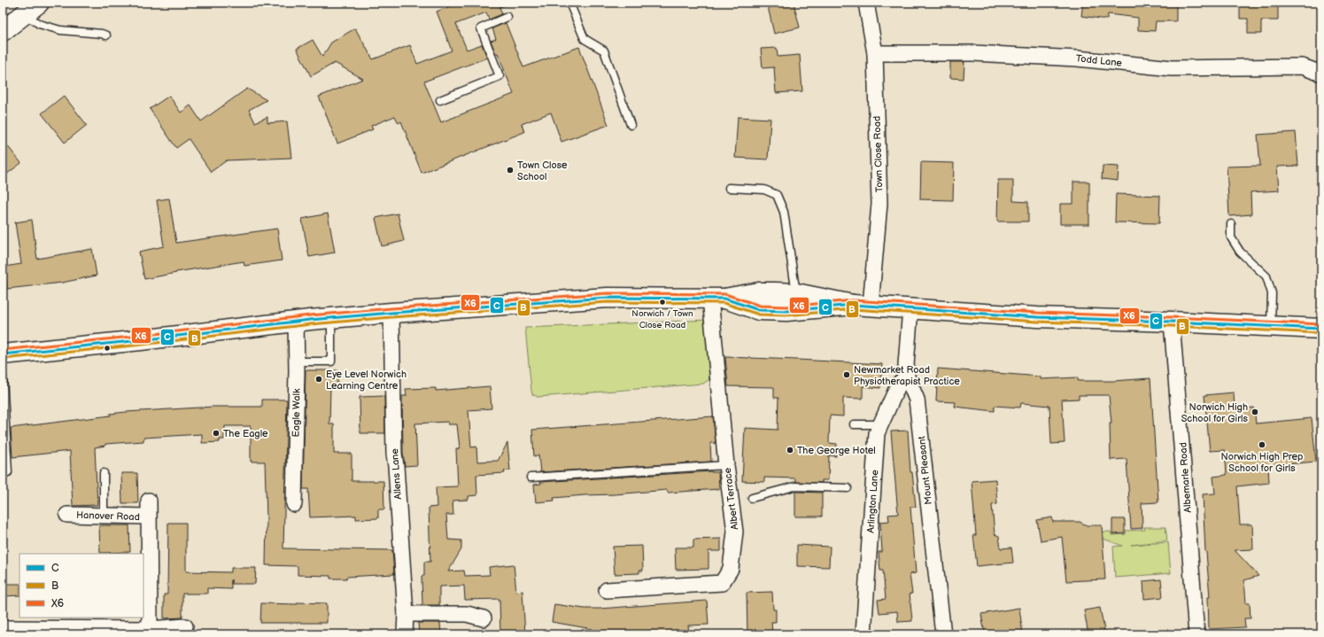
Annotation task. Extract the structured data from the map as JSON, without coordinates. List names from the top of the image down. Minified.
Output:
{"streets":{"street":["Todd Lane","Town Close Road","Eagle Walk","Mount Pleasant","Allens Lane","Albemarle Road","Albert Terrace","Arlington Lane","Hanover Road"]},"crossings":[["Todd Lane","Town Close Road"],["Mount Pleasant","Arlington Lane"]],"places":["Town Close School","Norwich / Town Close Road","Newmarket Road Physiotherapist Practice","Eye Level Norwich Learning Centre","Norwich High School for Girls","The Eagle","Norwich High Prep School for Girls","The George Hotel"],"lines":["transit line X6","transit line C","transit line B"],"legend":["C","B","X6"]}
